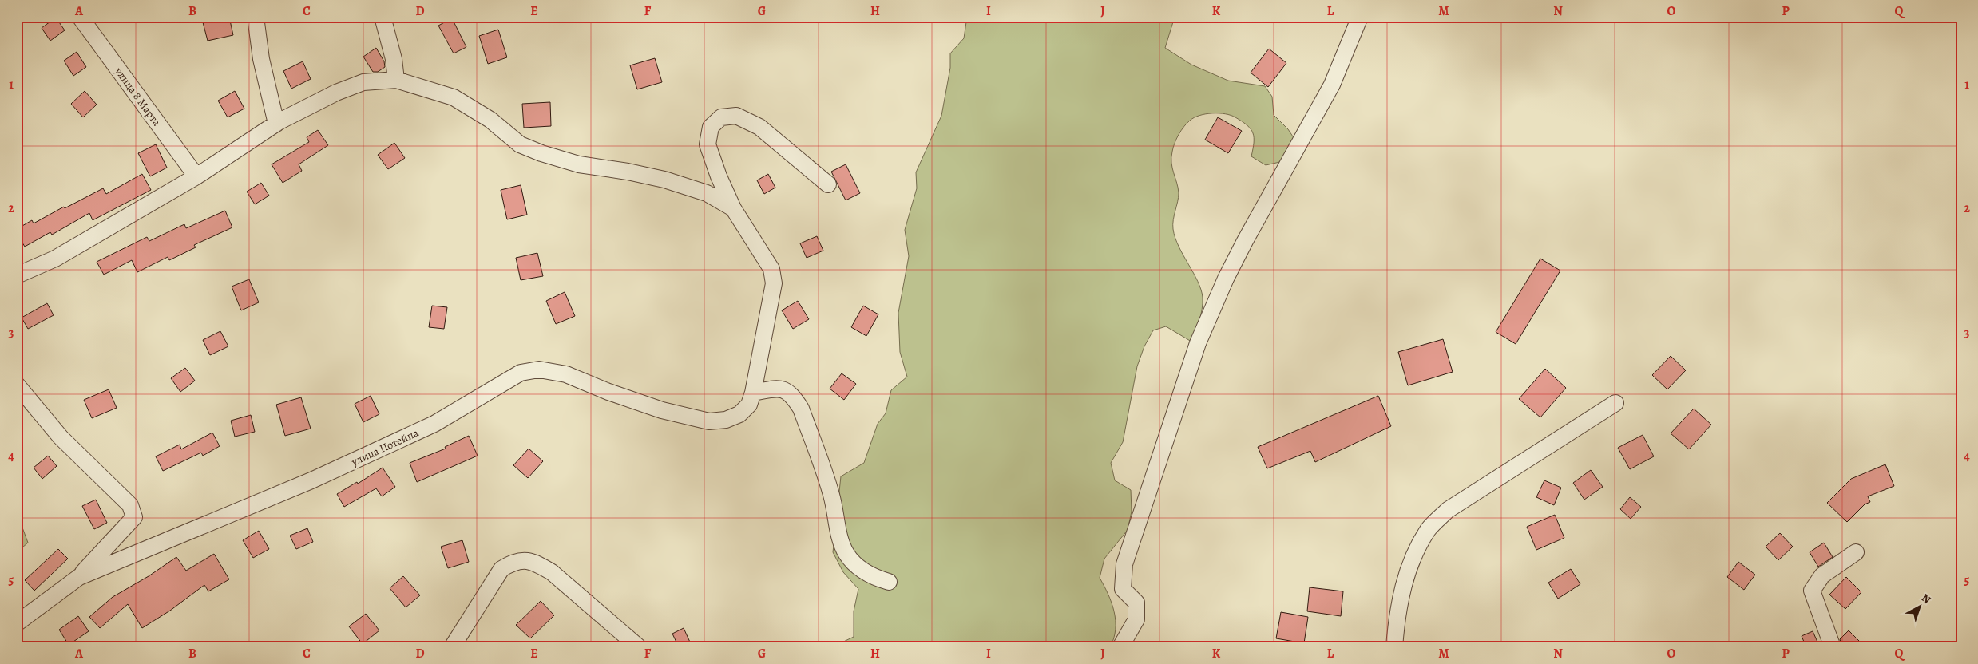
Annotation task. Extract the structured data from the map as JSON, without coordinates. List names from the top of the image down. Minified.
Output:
{"streets":{"street":["улица 8 Марта","улица Потейпа"]},"north":"top right","grid":{"columns":["A","B","C","D","E","F","G","H","I","J","K","L","M","N","O","P","Q"],"rows":["1","2","3","4","5"]}}
